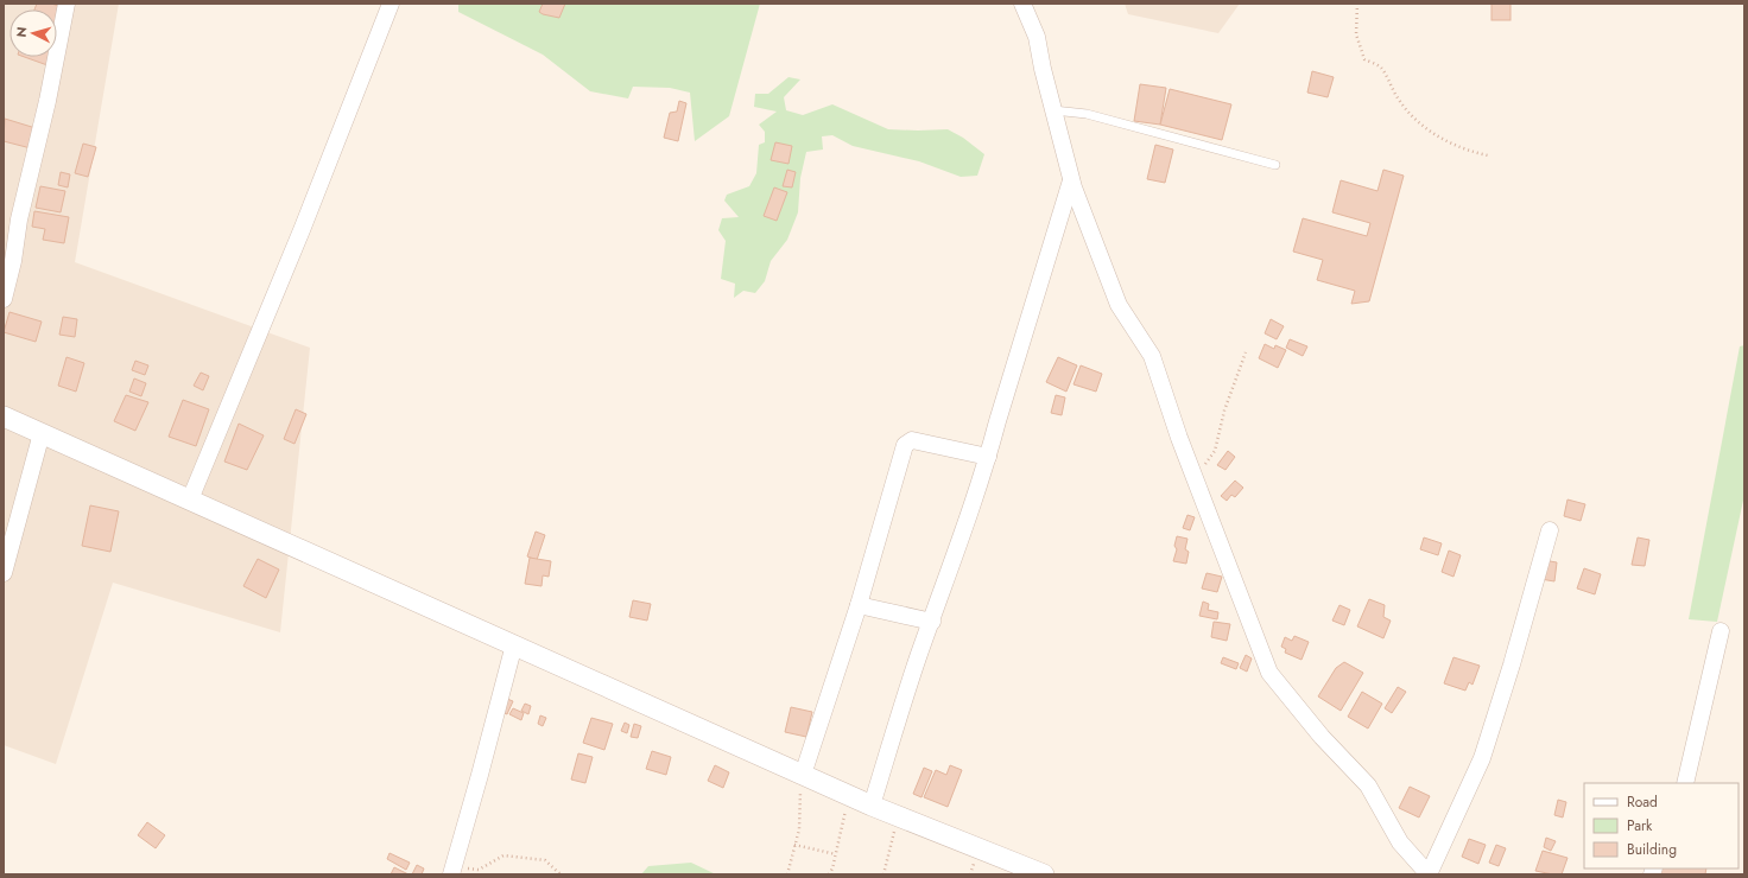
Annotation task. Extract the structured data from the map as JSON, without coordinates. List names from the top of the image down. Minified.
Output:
{"legend":["Road","Park","Building"],"north":"left"}
